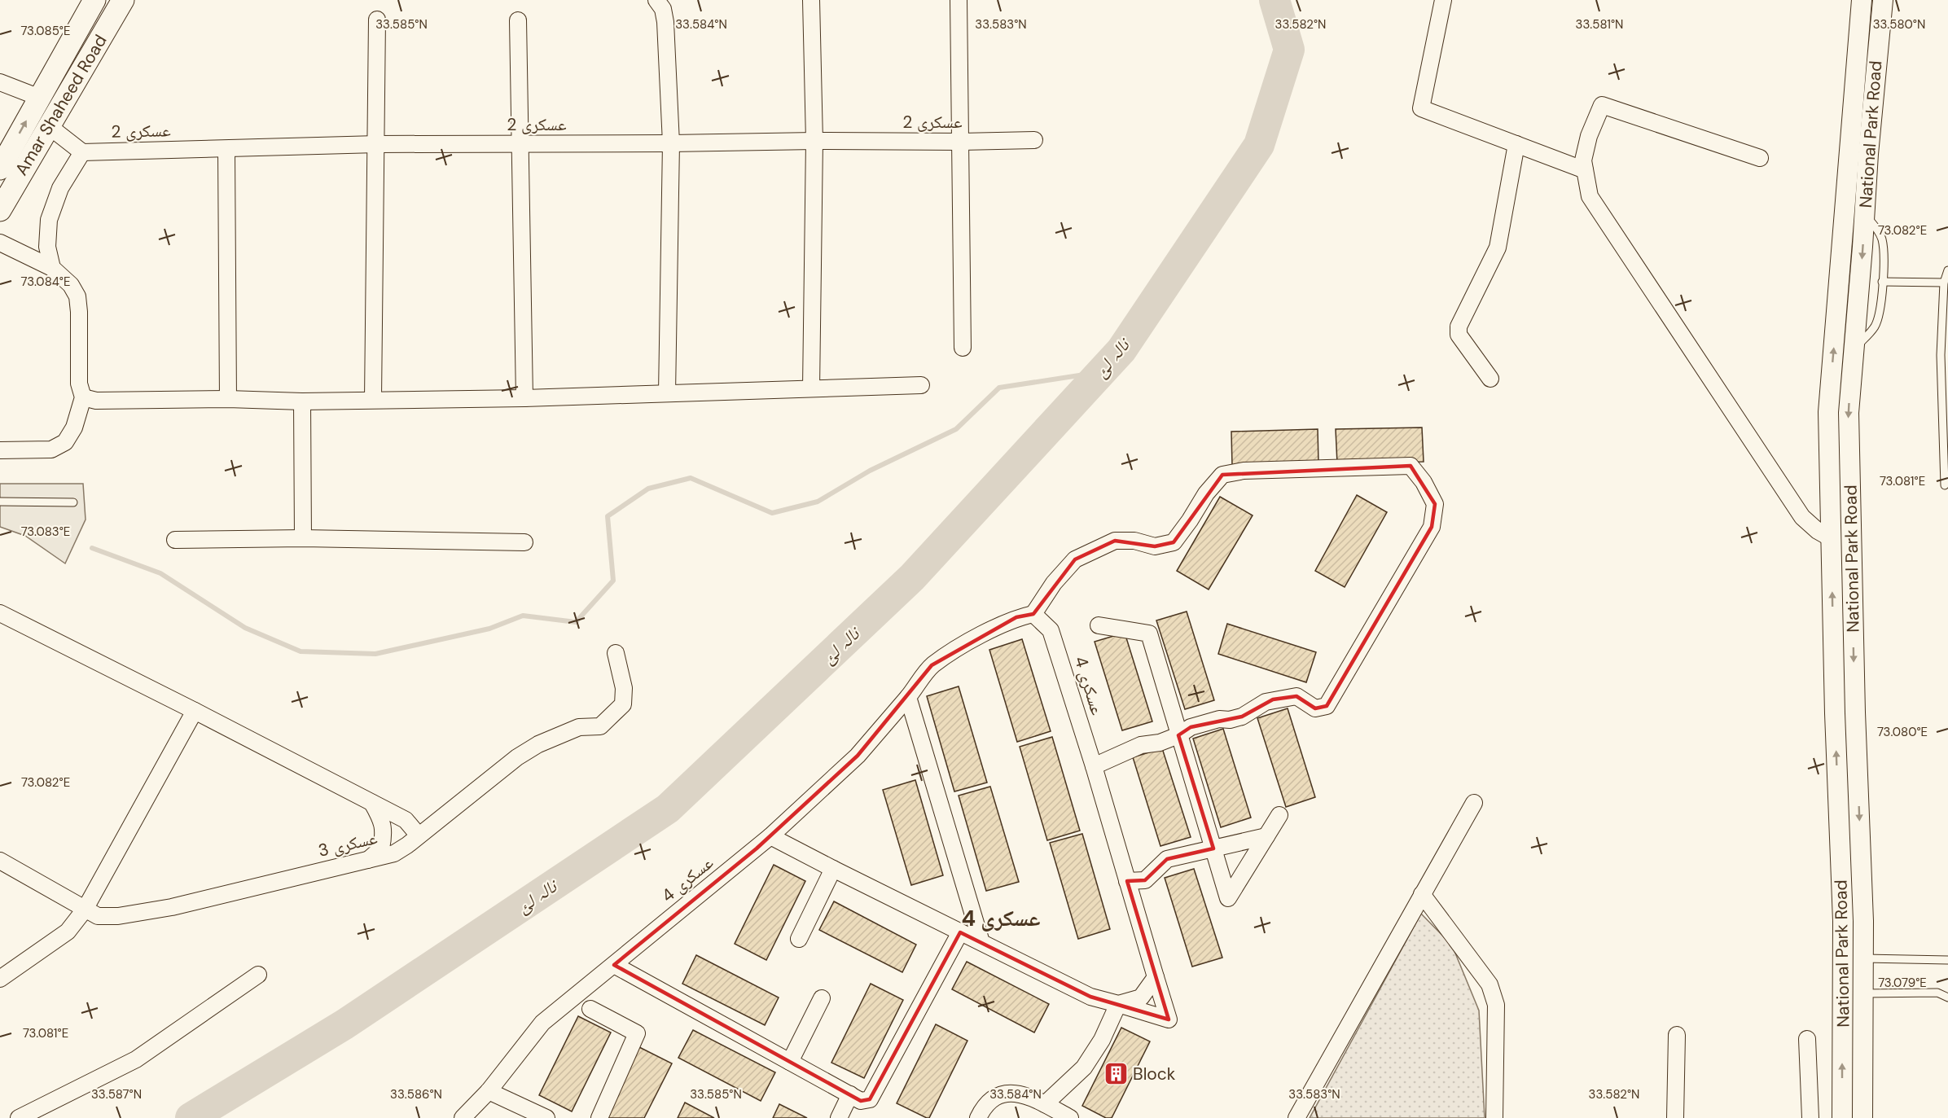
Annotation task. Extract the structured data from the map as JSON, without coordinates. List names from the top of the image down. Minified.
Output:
{"streets":{"main road":["Amar Shaheed Road"],"street":["عسکری 2","National Park Road","عسکری 4","عسکری 3"]},"districts":["عسکری 4"],"water":["نالہ لئ"],"places":{"building":["Block"]},"coordinates":["33.585°N","33.584°N","33.583°N","33.582°N","33.581°N","33.580°N","73.085°E","73.082°E","73.084°E","73.081°E","73.083°E","73.080°E","73.079°E","33.587°N","33.586°N"]}
